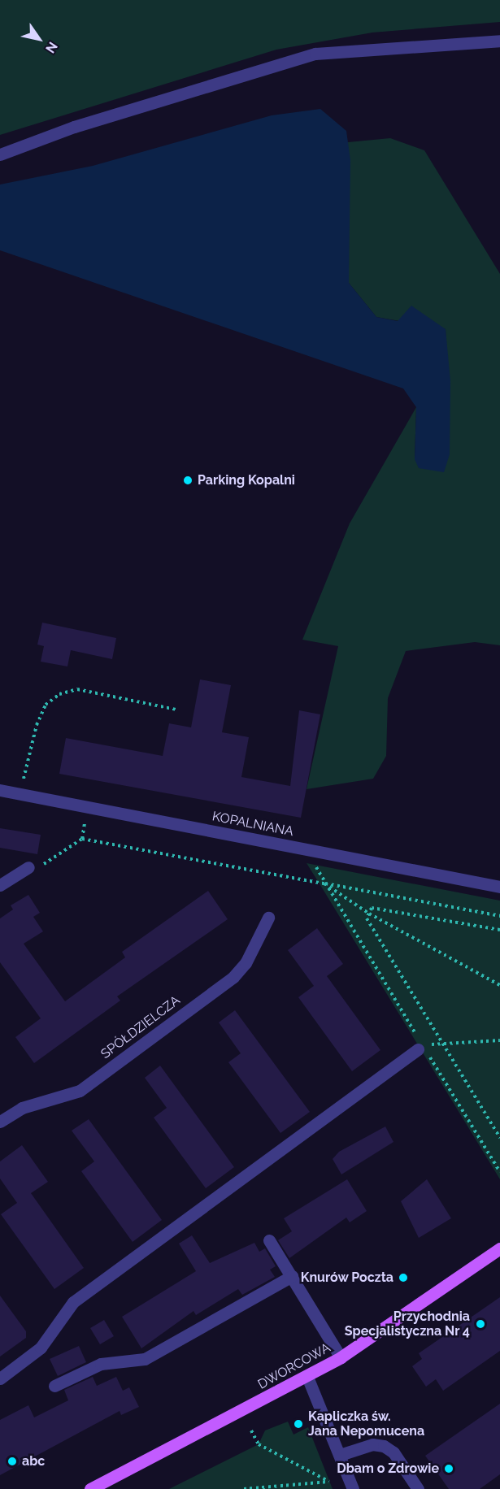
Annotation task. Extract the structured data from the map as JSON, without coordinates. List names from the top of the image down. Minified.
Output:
{"streets":{"main road":["DWORCOWA"],"street":["KOPALNIANA","SPÓŁDZIELCZA"]},"places":["Parking Kopalni","Knurów Poczta","Przychodnia Specjalistyczna Nr 4","Kapliczka św. Jana Nepomucena","abc","Dbam o Zdrowie"],"north":"bottom right"}
